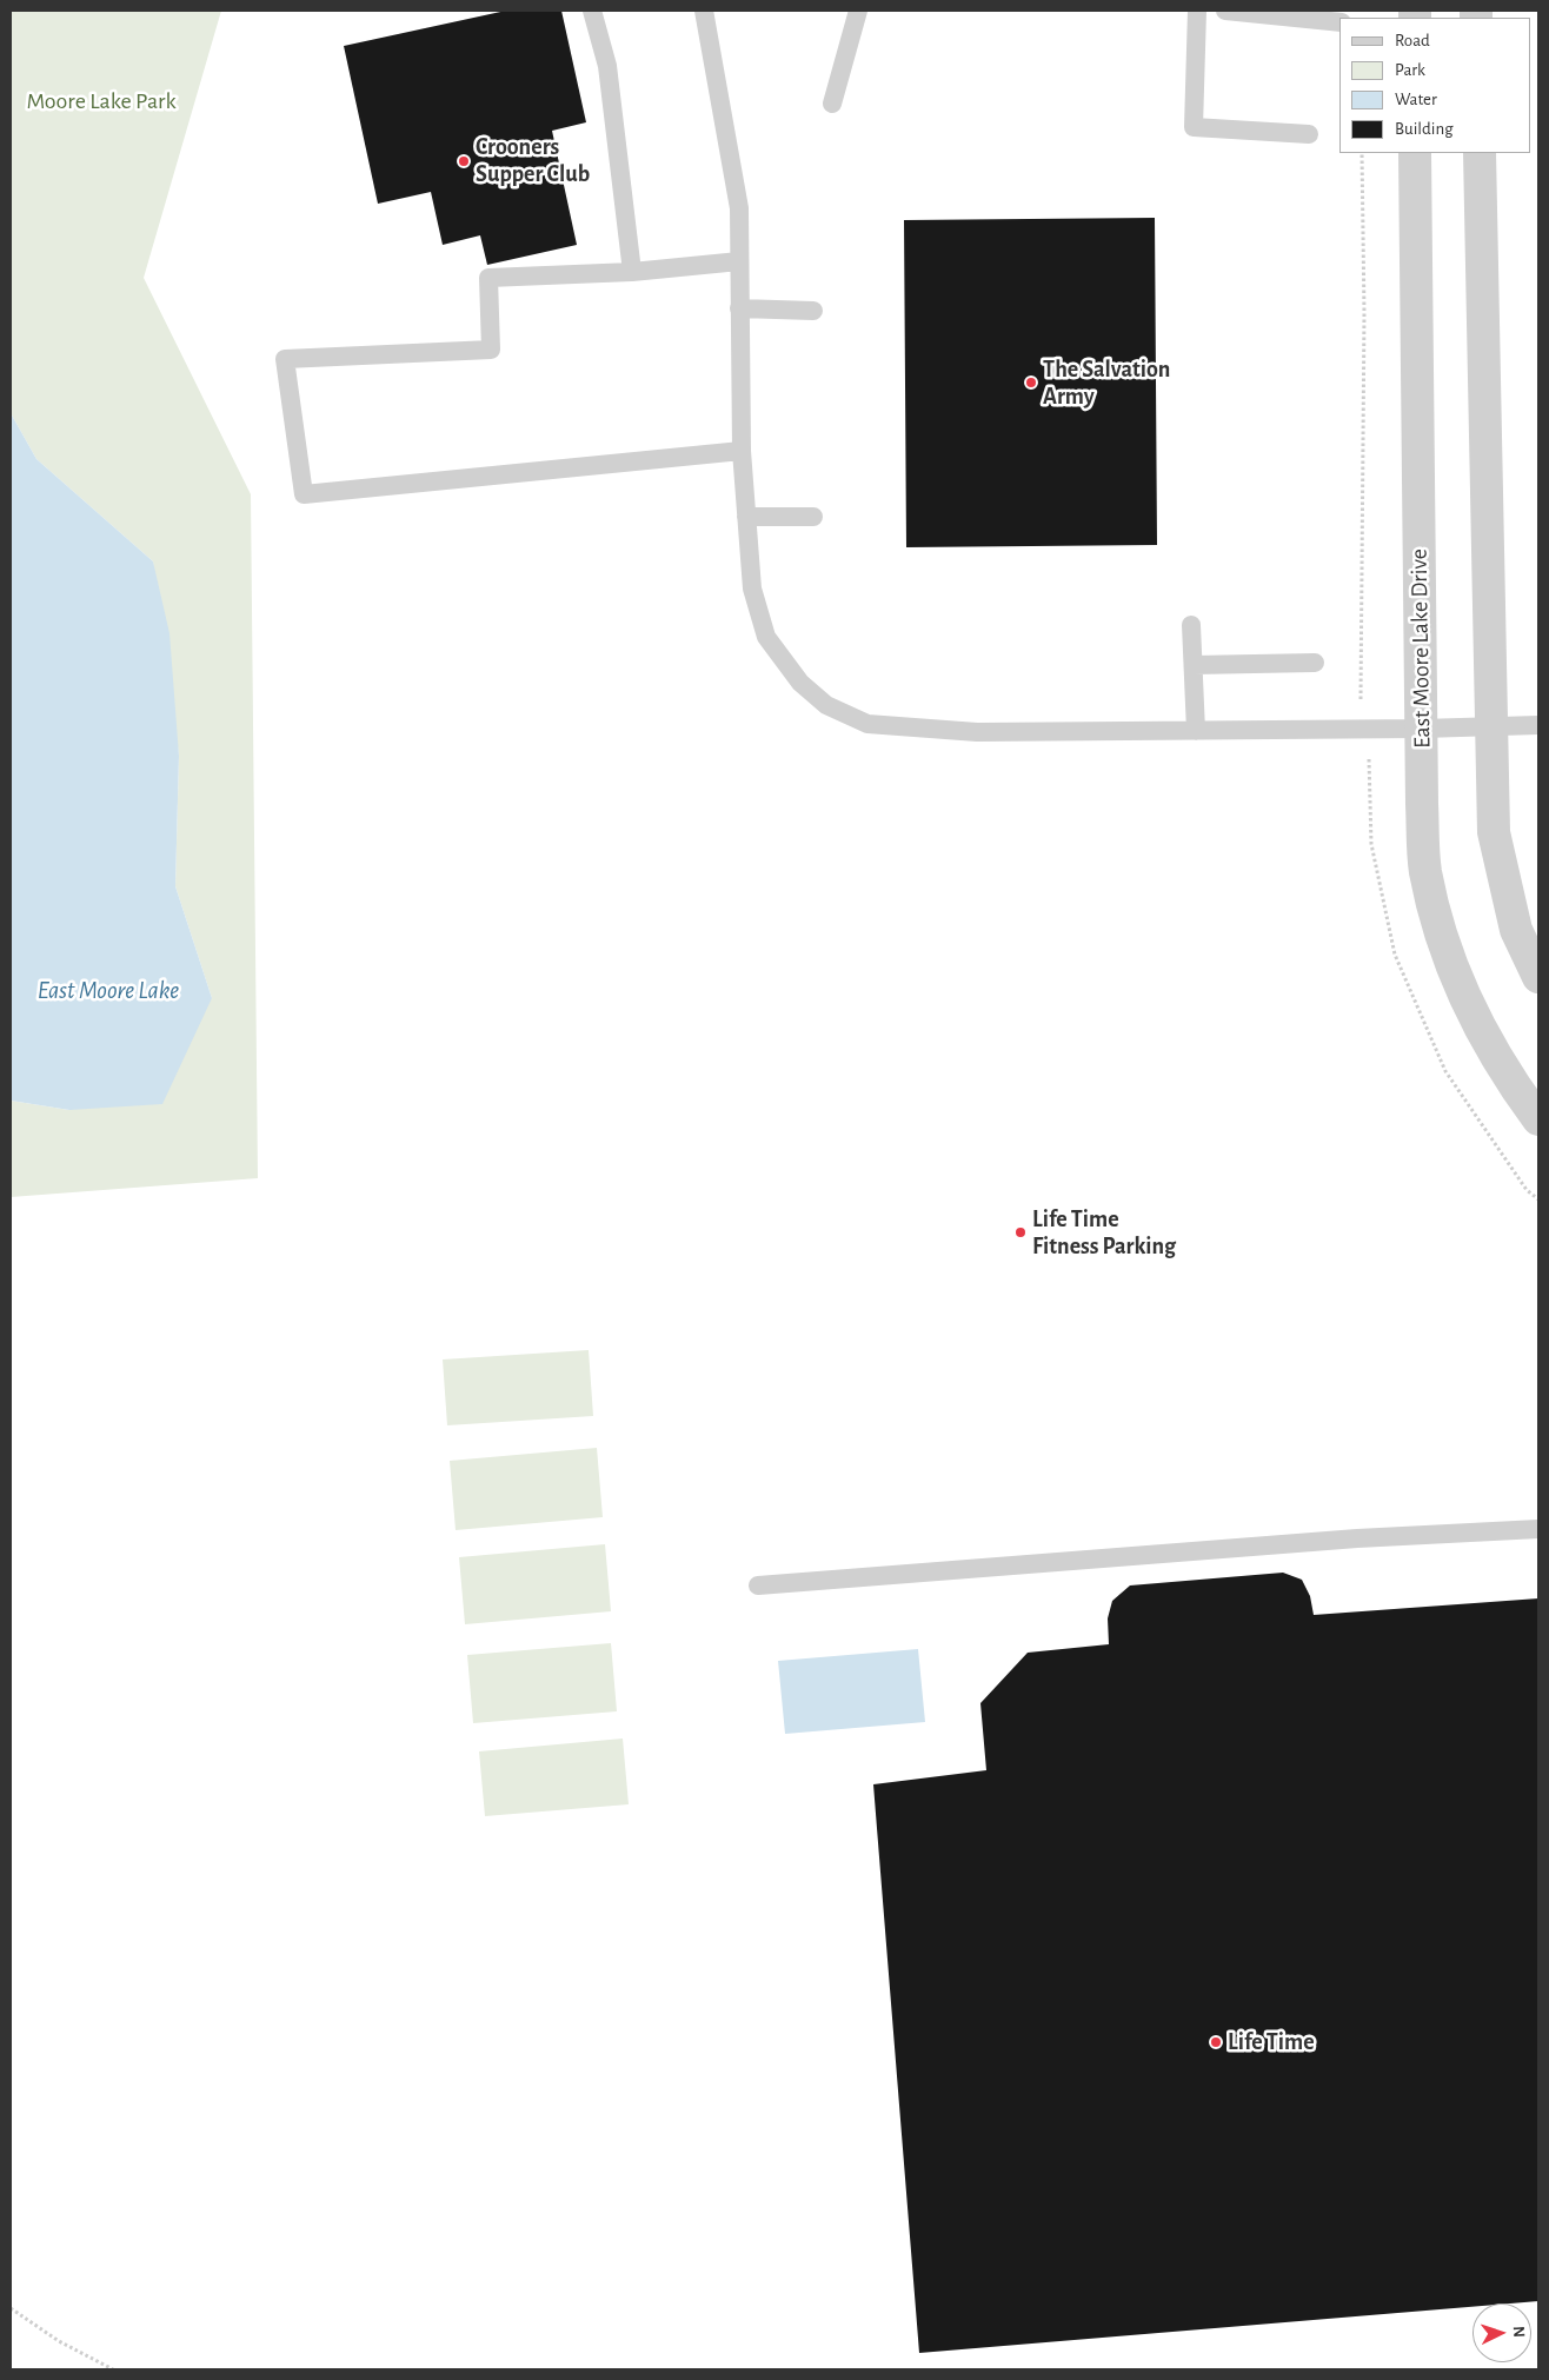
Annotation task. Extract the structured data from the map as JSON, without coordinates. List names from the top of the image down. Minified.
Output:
{"streets":{"street":["East Moore Lake Drive"]},"water":["East Moore Lake"],"parks":["Moore Lake Park"],"places":["Crooners Supper Club","The Salvation Army","Life Time Fitness Parking","Life Time"],"legend":["Road","Park","Water","Building"],"north":"right"}
